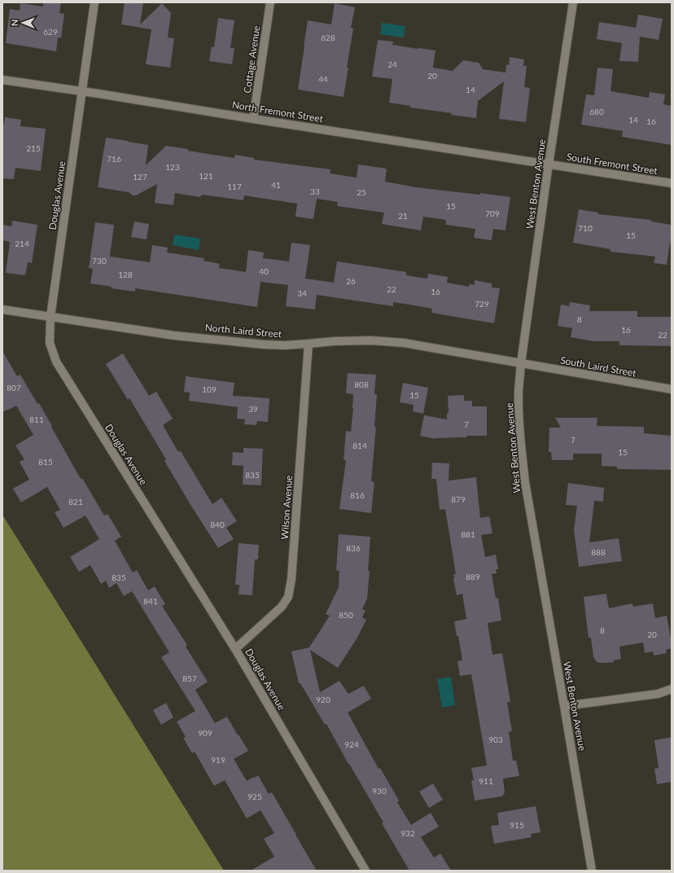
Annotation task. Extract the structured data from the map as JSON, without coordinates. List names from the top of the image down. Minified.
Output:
{"streets":{"street":["Cottage Avenue","North Fremont Street","South Fremont Street","West Benton Avenue","Douglas Avenue","North Laird Street","South Laird Street","Wilson Avenue"]},"crossings":[["Cottage Avenue","North Fremont Street"],["North Fremont Street","South Fremont Street"],["North Fremont Street","West Benton Avenue"],["North Fremont Street","Douglas Avenue"],["South Fremont Street","West Benton Avenue"],["West Benton Avenue","North Laird Street"],["West Benton Avenue","South Laird Street"],["Douglas Avenue","North Laird Street"],["Douglas Avenue","Wilson Avenue"],["North Laird Street","South Laird Street"],["North Laird Street","Wilson Avenue"]],"house_numbers":["629","628","24","20","44","14","680","14","16","215","716","123","121","127","41","117","33","25","15","709","21","710","15","214","730","40","128","26","22","16","34","729","8","16","22","808","807","109","15","39","811","7","7","814","15","815","835","816","879","821","840","881","836","888","889","835","841","850","8","20","857","920","909","903","924","919","911","930","925","915","932"],"north":"left"}
